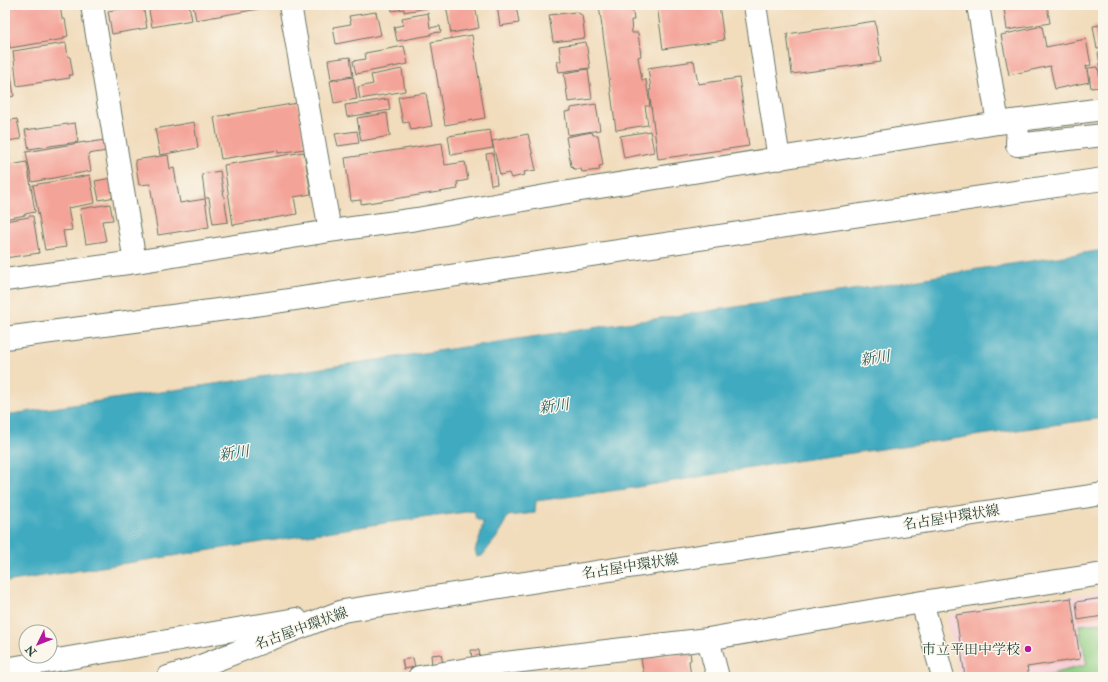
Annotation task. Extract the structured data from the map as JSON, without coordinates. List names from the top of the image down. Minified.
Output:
{"streets":{"street":["名古屋中環状線"]},"water":["新川"],"places":["市立平田中学校"],"north":"bottom left"}
